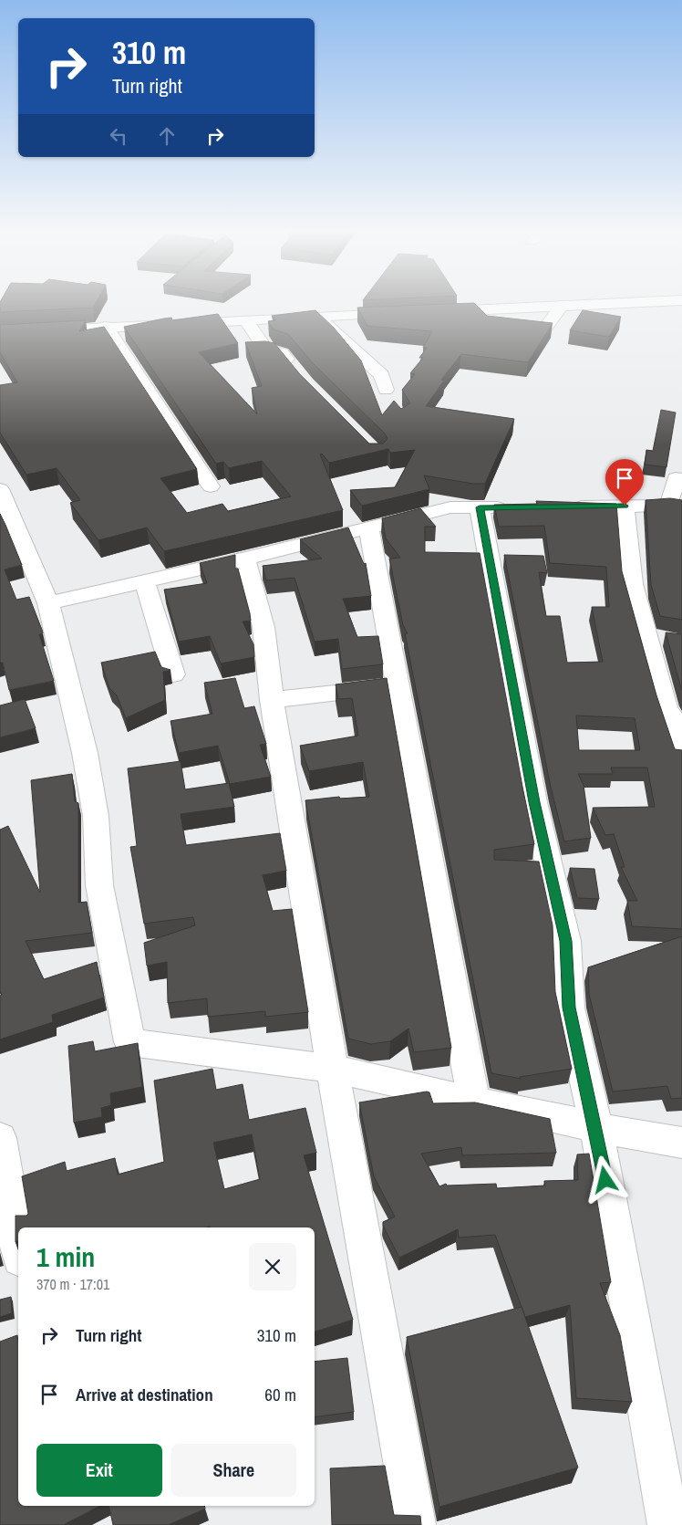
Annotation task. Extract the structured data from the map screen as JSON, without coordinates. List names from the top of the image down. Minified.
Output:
{"page":{"turn":["310 m","Turn right"],"heading":["1 min","370 m · 17:01"],"list":[{"name":"Turn right","value":"310 m"},{"name":"Arrive at destination","value":"60 m"}],"buttons":["Exit","Share"]}}
